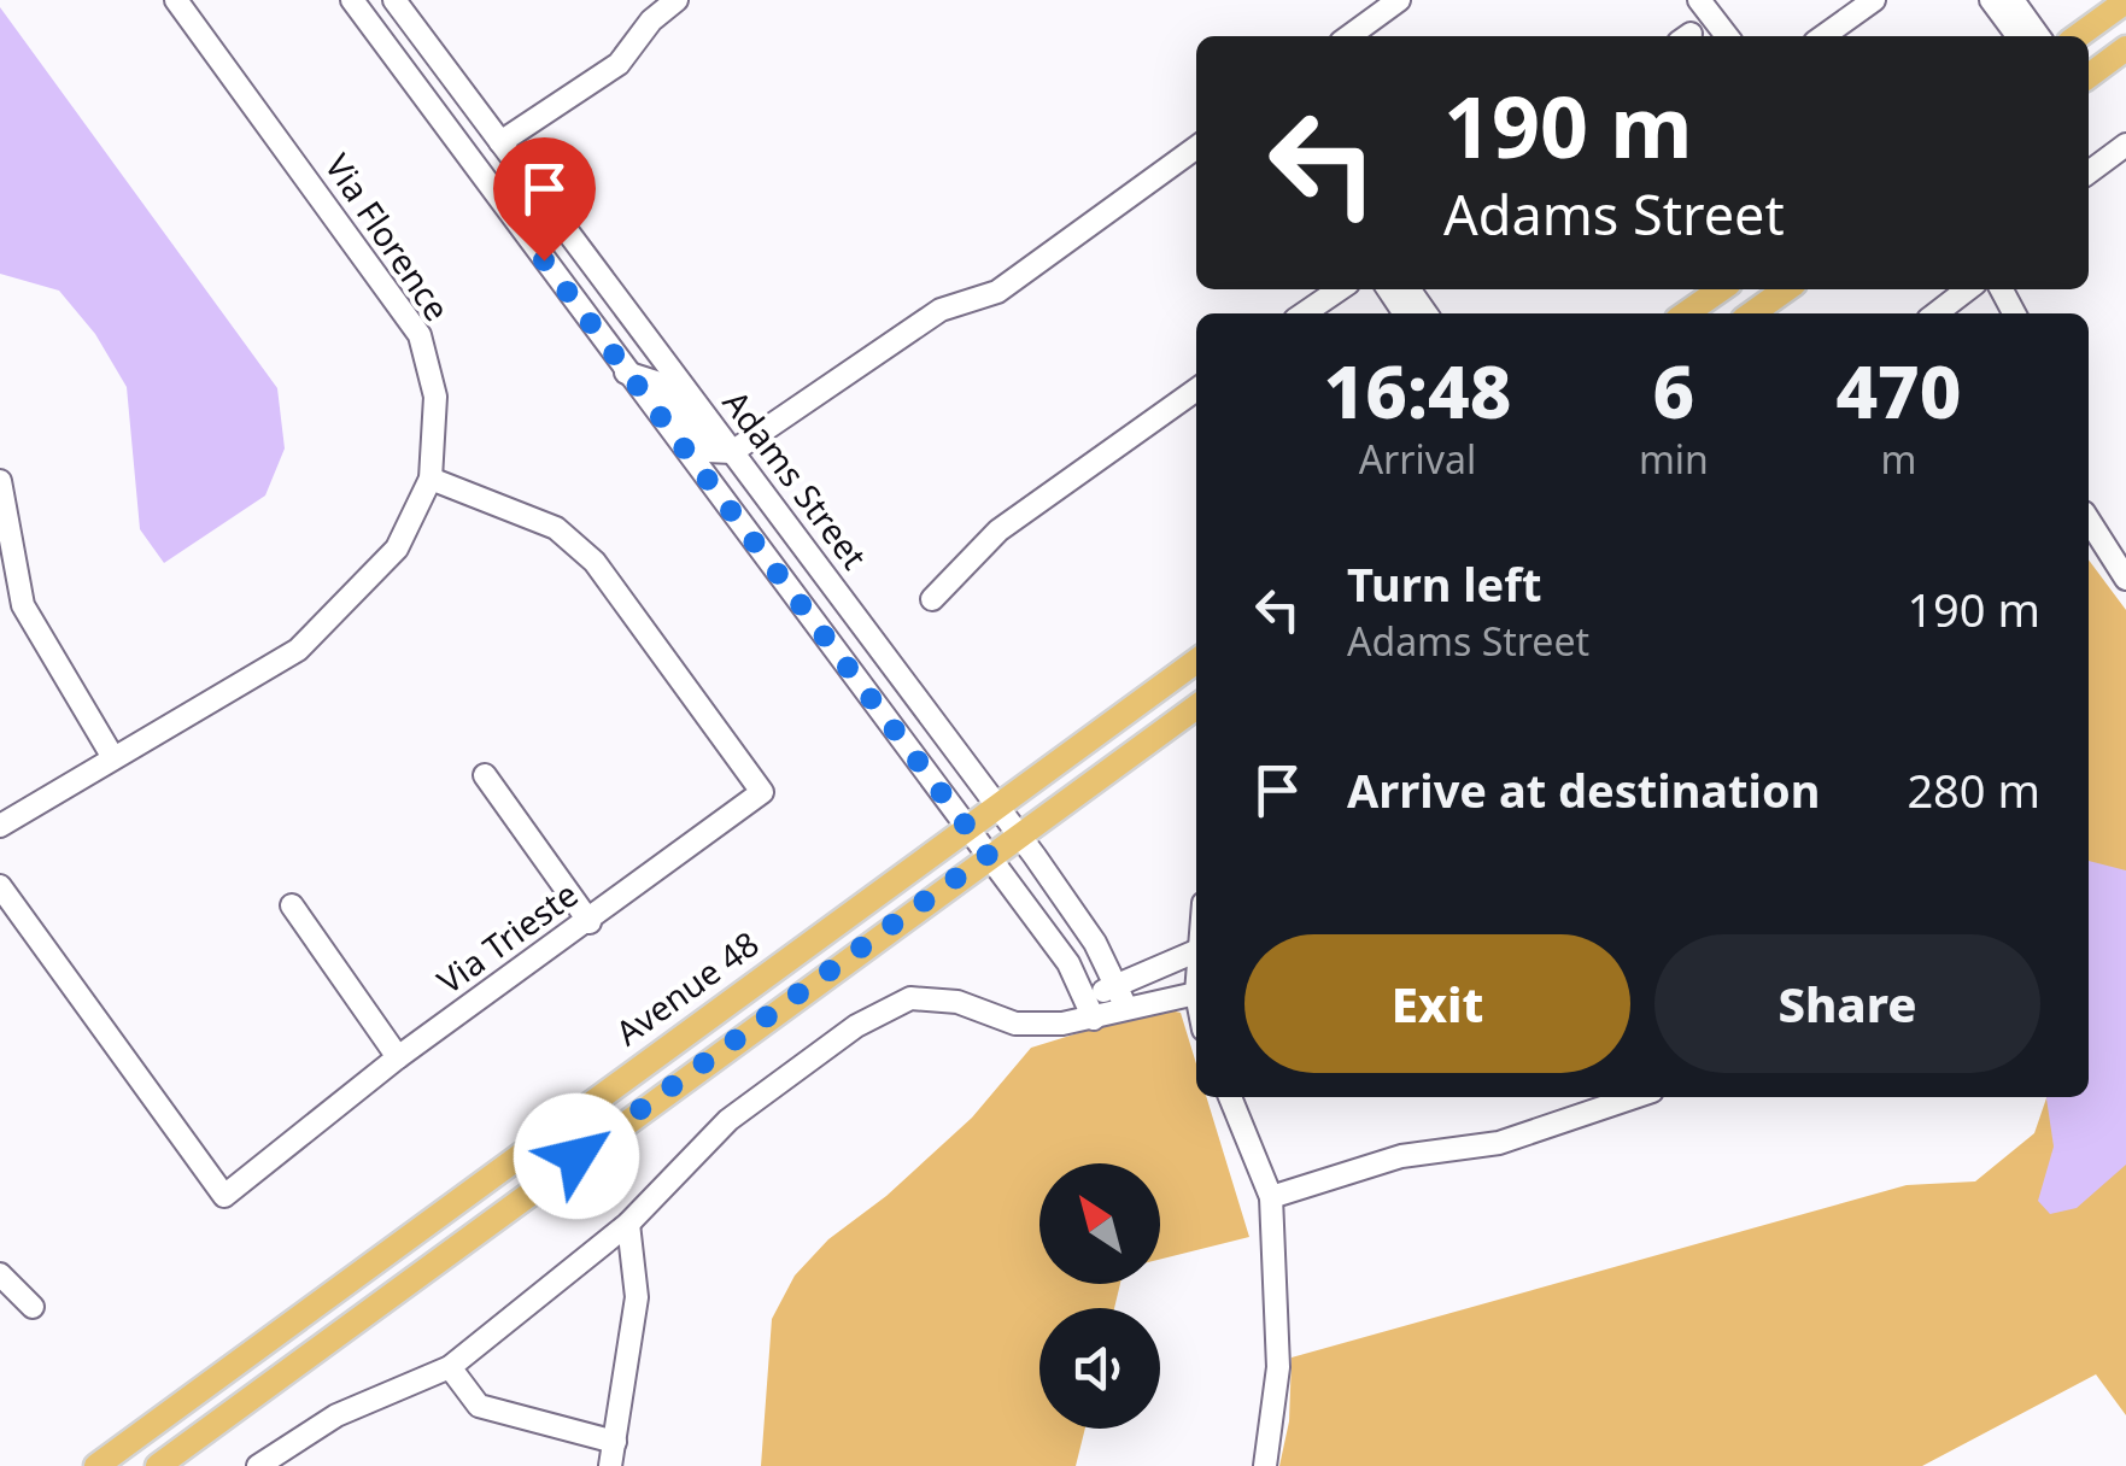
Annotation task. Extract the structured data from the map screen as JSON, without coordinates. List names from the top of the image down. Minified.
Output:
{"streets":{"main road":["Avenue 48"],"street":["Via Florence","Adams Street","Via Trieste"]},"crossings":[["Via Florence","Via Trieste"],["Adams Street","Avenue 48"]],"north":"top left","page":{"turn":["190 m","Adams Street"],"eta":["16:48","Arrival","6","min","470","m"],"list":[{"name":"Turn left","note":"Adams Street","value":"190 m"},{"name":"Arrive at destination","value":"280 m"}],"buttons":["Exit","Share"]}}
